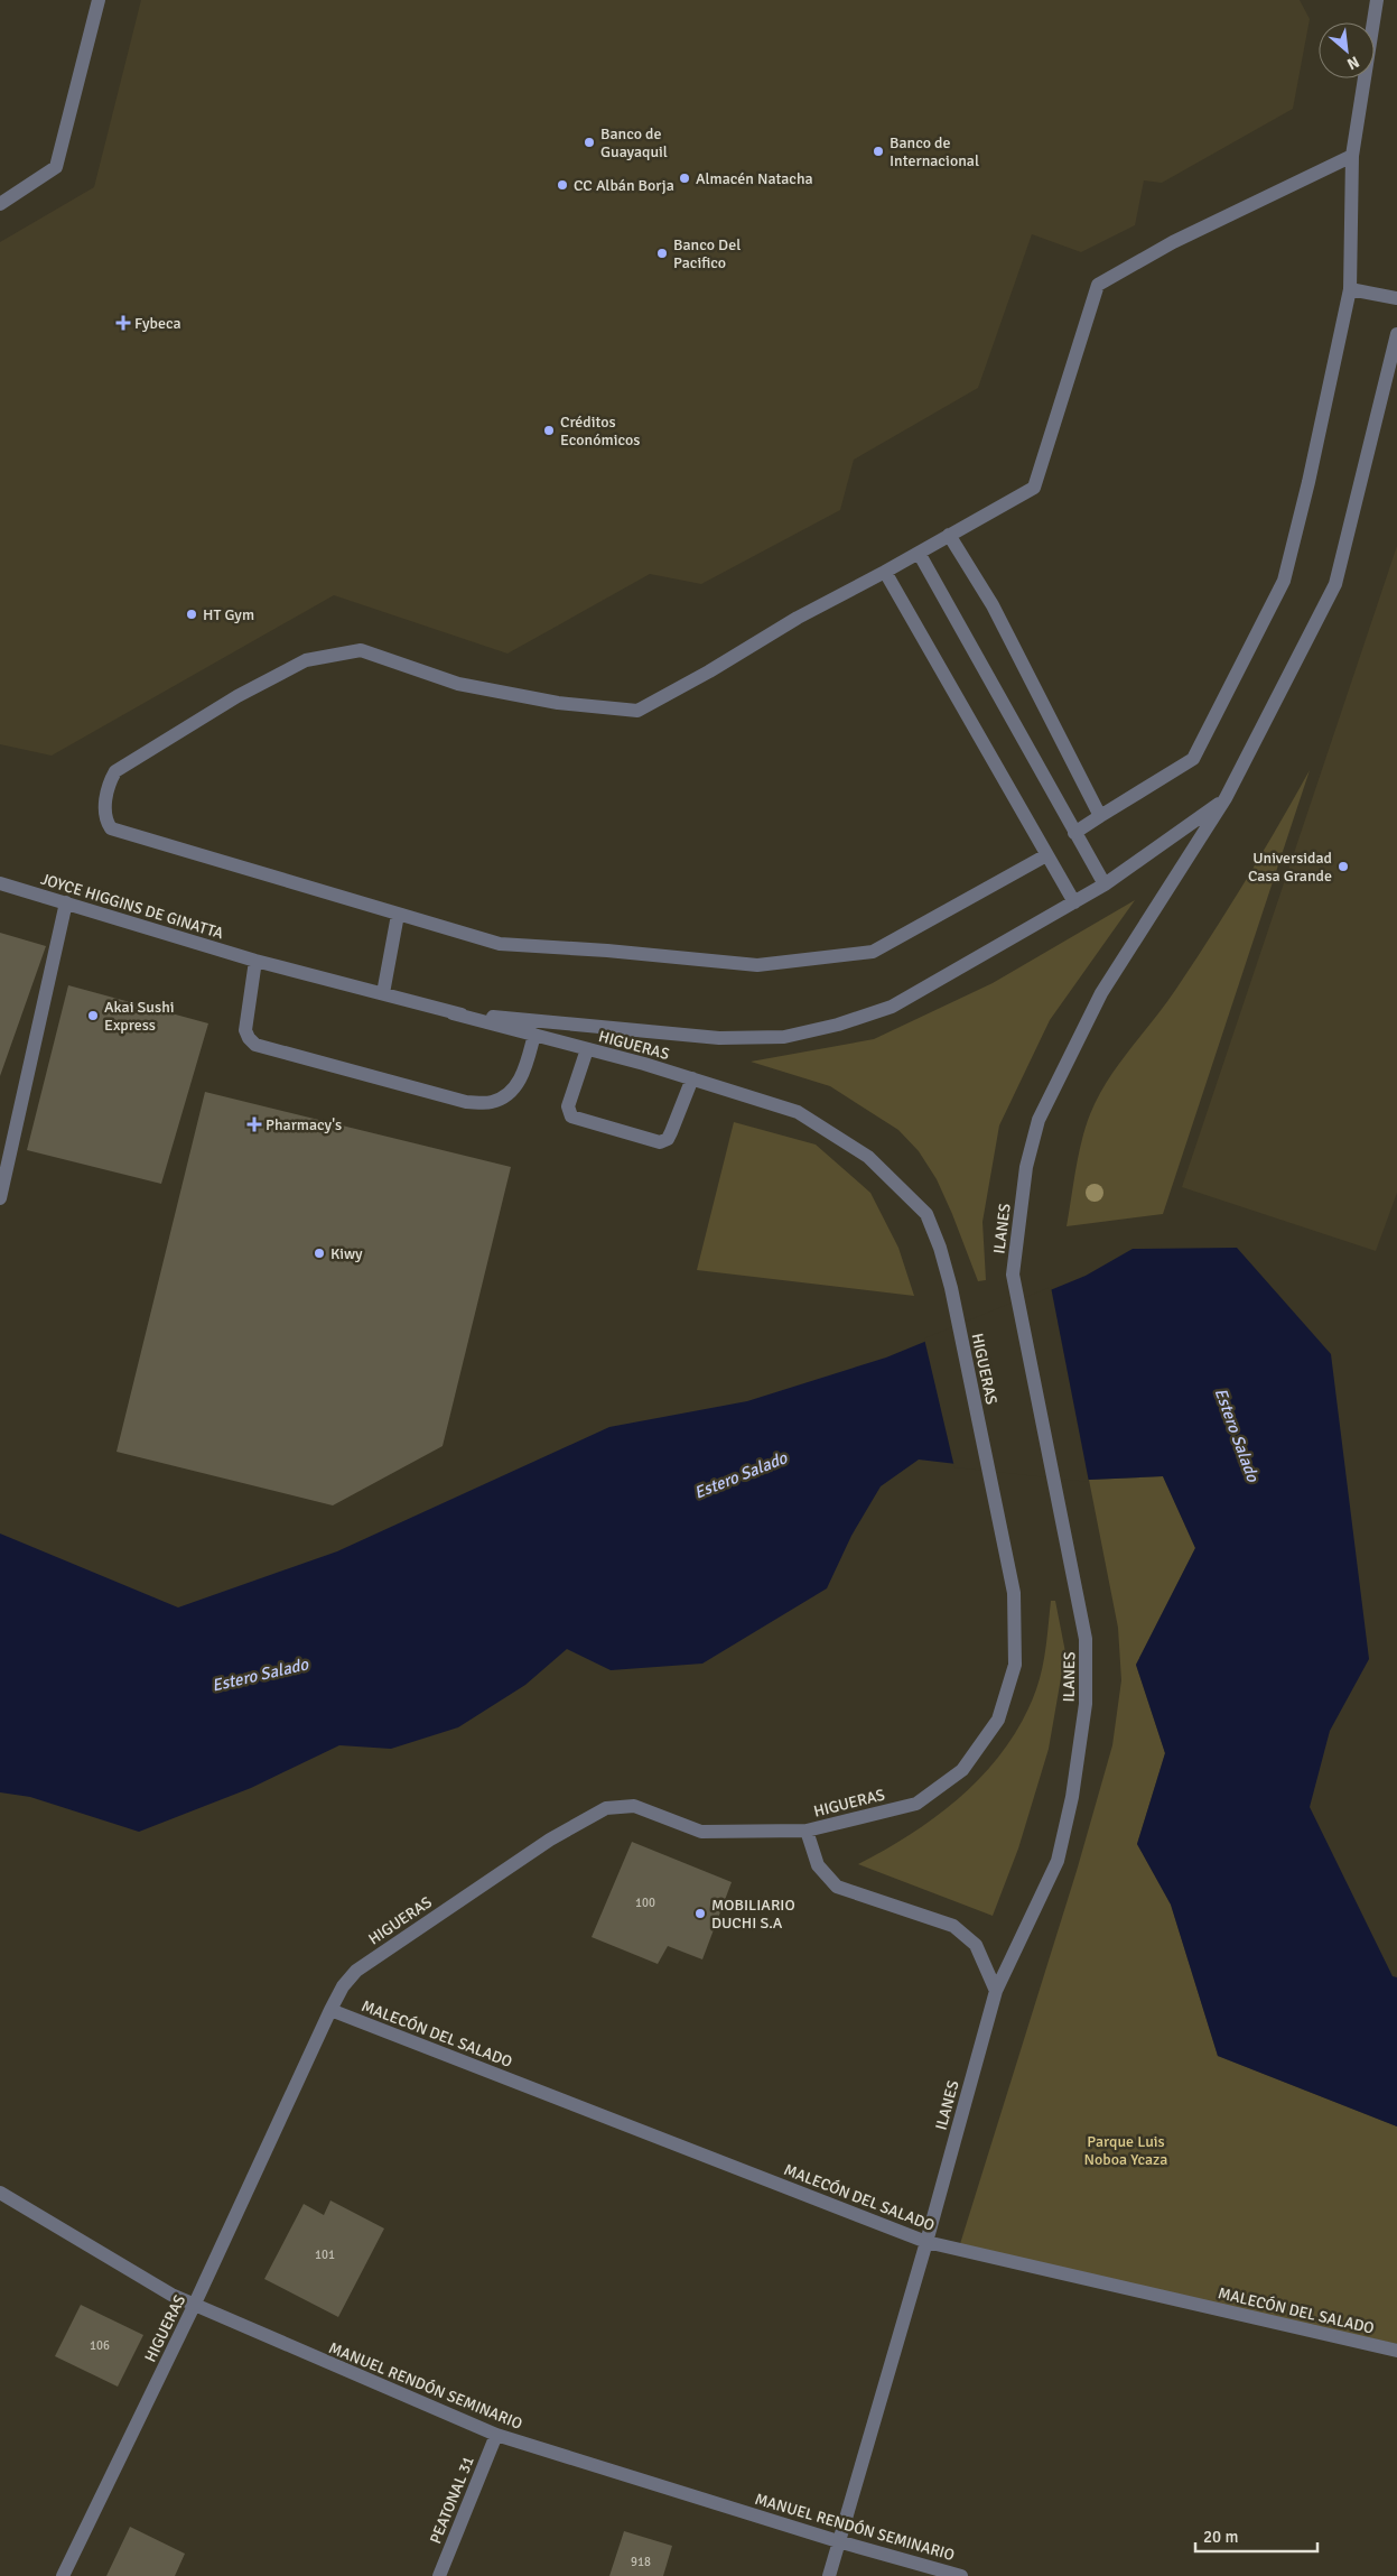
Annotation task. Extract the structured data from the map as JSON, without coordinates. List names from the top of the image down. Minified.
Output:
{"streets":{"street":["JOYCE HIGGINS DE GINATTA","HIGUERAS","ILANES","MALECÓN DEL SALADO","MANUEL RENDÓN SEMINARIO","PEATONAL 31"]},"crossings":[["JOYCE HIGGINS DE GINATTA","HIGUERAS"],["HIGUERAS","MALECÓN DEL SALADO"],["HIGUERAS","MANUEL RENDÓN SEMINARIO"],["ILANES","MALECÓN DEL SALADO"],["ILANES","MANUEL RENDÓN SEMINARIO"],["MANUEL RENDÓN SEMINARIO","PEATONAL 31"]],"water":["Estero Salado"],"parks":["Parque Luis Noboa Ycaza"],"places":{"other":["Banco de Guayaquil","Banco de Internacional","Almacén Natacha","CC Albán Borja","Banco Del Pacifico","Créditos Económicos","HT Gym","Universidad Casa Grande","Akai Sushi Express","Kiwy","MOBILIARIO DUCHI S.A"],"health":["Fybeca","Pharmacy's"]},"house_numbers":["100","101","106","918"],"scale_bar":"20 m","north":"bottom right"}
